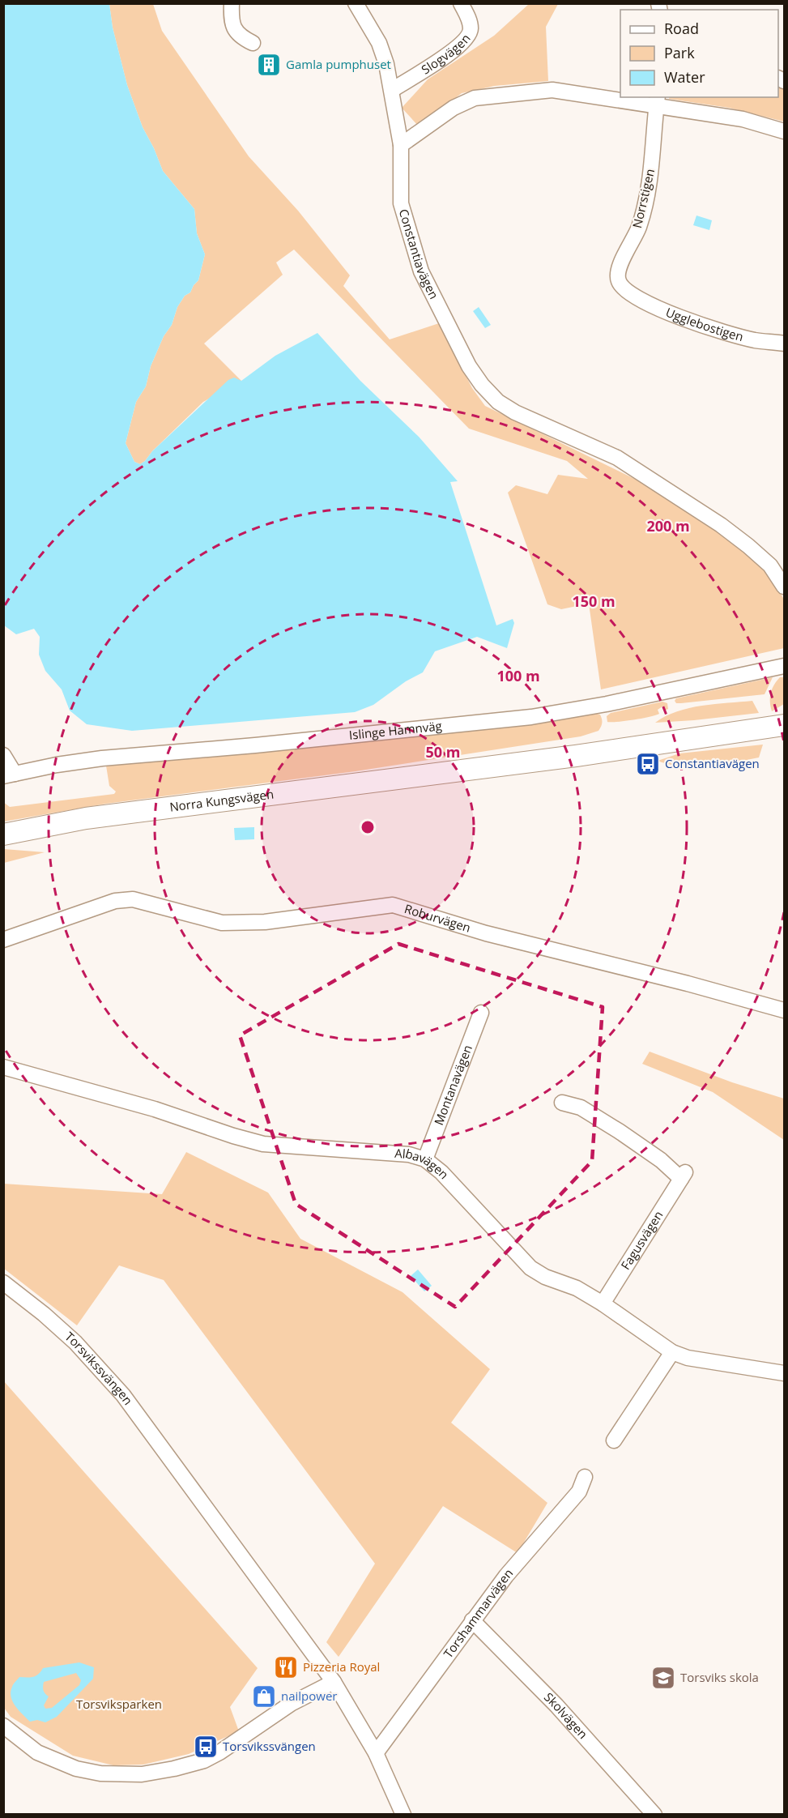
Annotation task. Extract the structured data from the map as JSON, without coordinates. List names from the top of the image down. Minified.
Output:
{"streets":{"main road":["Norra Kungsvägen"],"street":["Slogvägen","Norrstigen","Constantiavägen","Ugglebostigen","Islinge Hamnväg","Roburvägen","Montanavägen","Albavägen","Fagusvägen","Torsvikssvängen","Torshammarvägen","Skolvägen"]},"crossings":[["Slogvägen","Constantiavägen"],["Norrstigen","Ugglebostigen"],["Montanavägen","Albavägen"],["Albavägen","Fagusvägen"],["Torsvikssvängen","Torshammarvägen"],["Torshammarvägen","Skolvägen"]],"parks":["Torsviksparken"],"places":{"building":["Gamla pumphuset"],"bus stop":["Constantiavägen","Torsvikssvängen"],"restaurant":["Pizzeria Royal"],"school or university":["Torsviks skola"],"shop":["nailpower"]},"legend":["Road","Park","Water"],"rings":["200 m","150 m","100 m","50 m"]}
